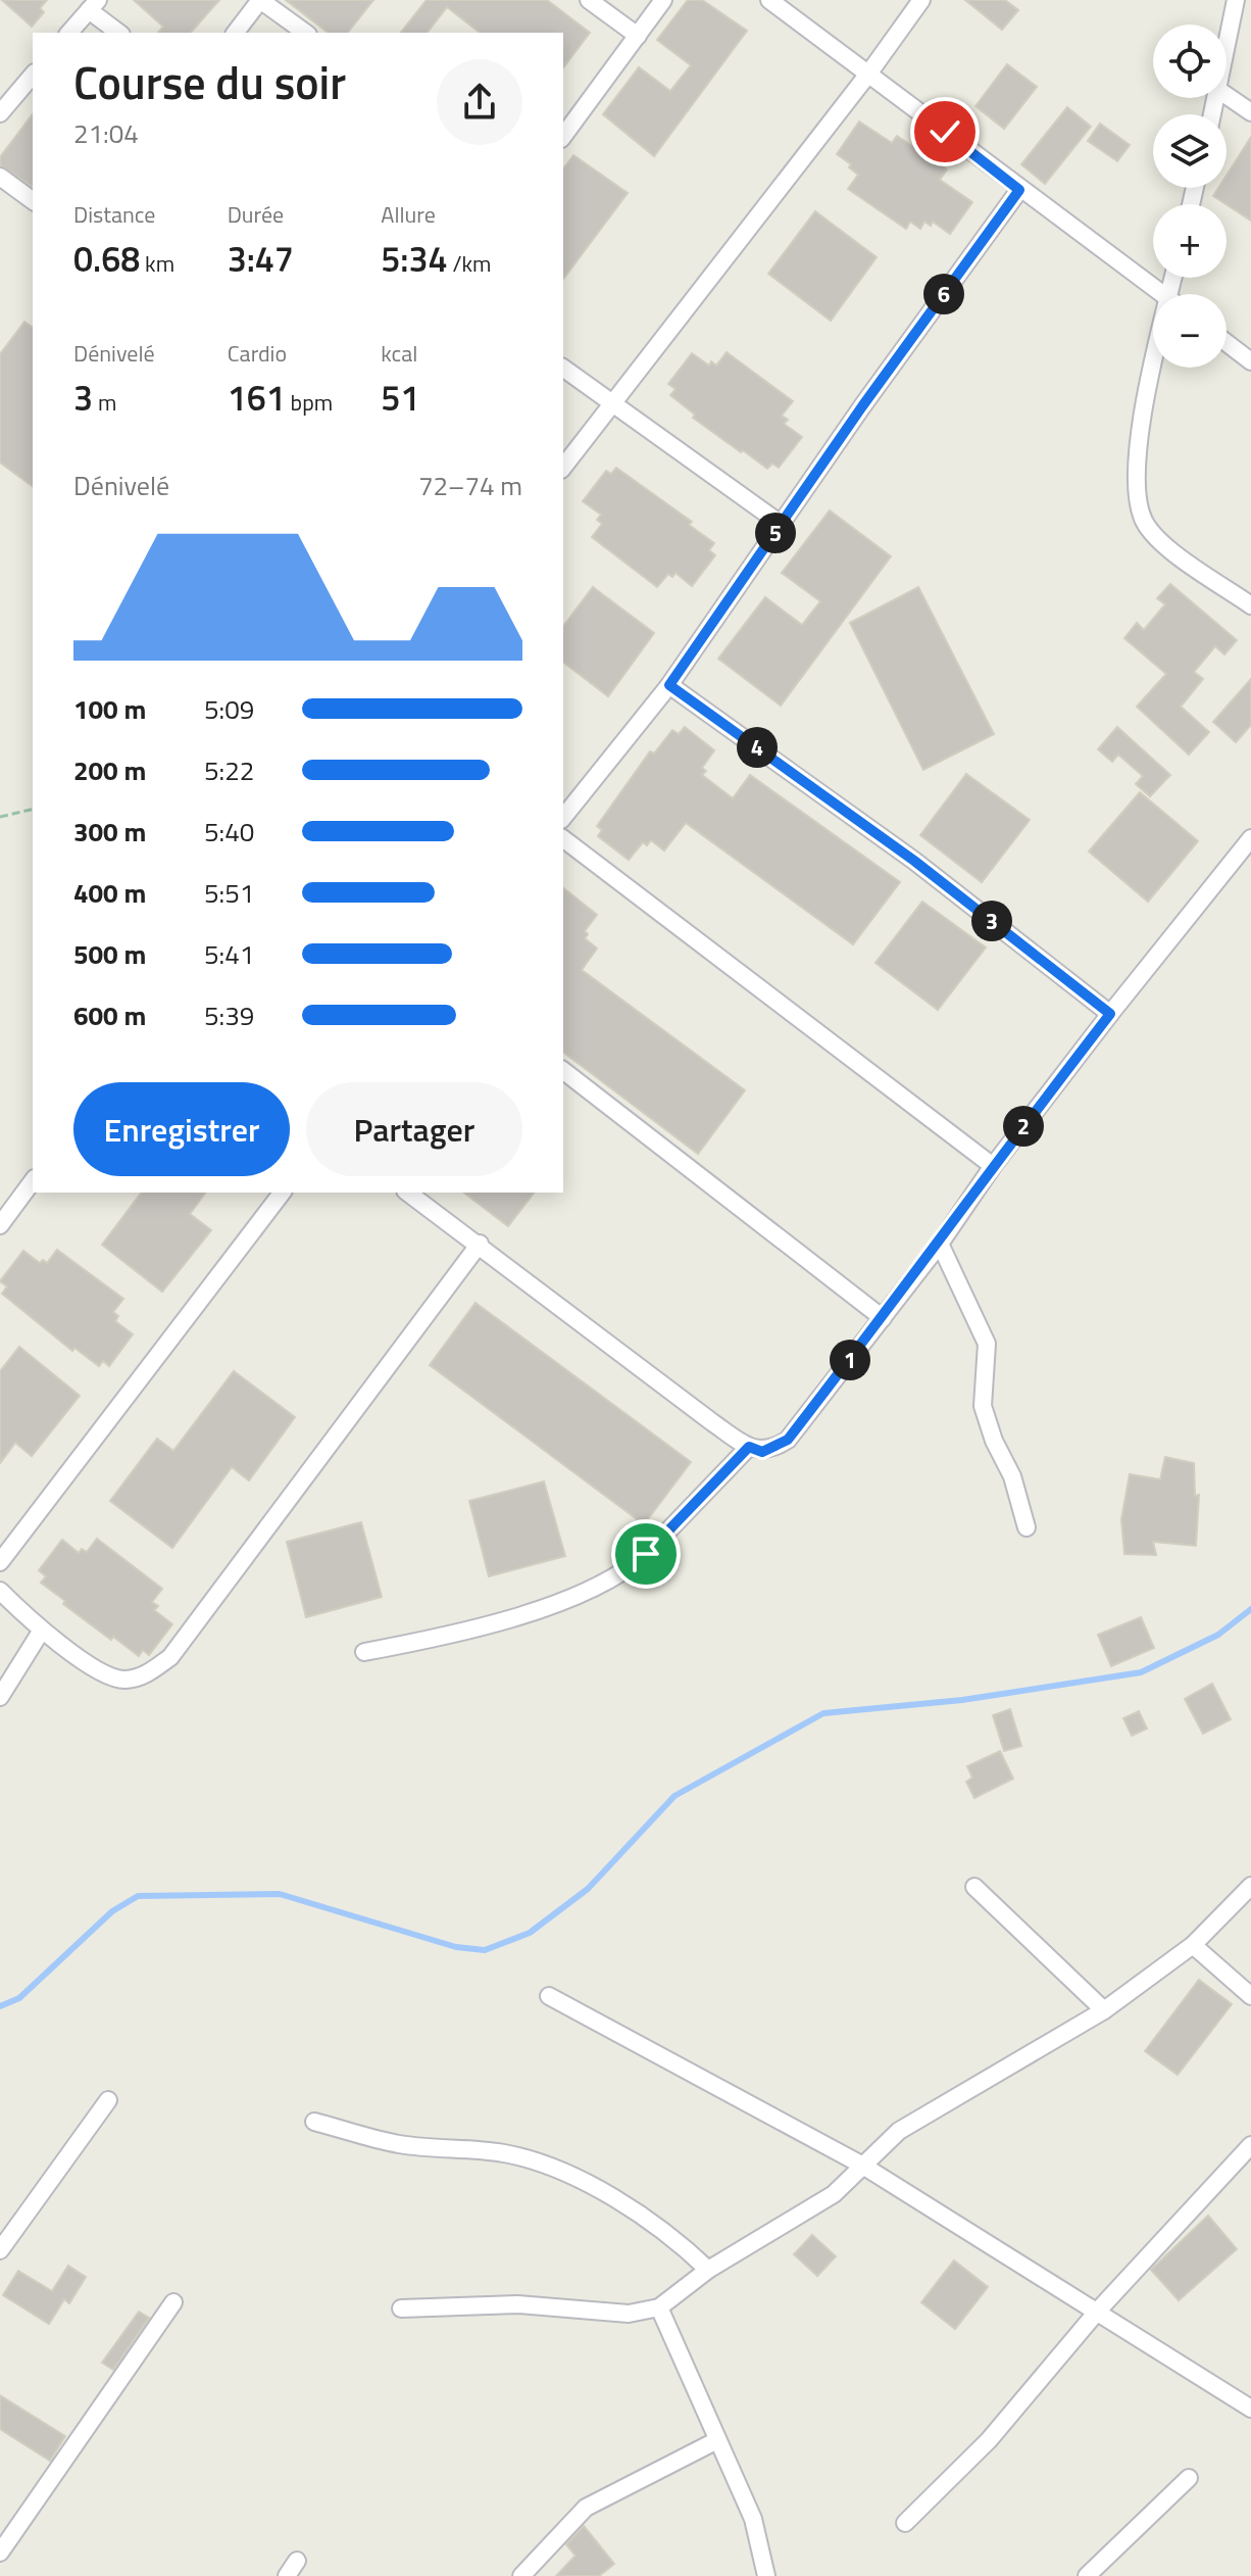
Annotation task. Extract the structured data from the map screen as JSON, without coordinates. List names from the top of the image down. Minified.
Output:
{"page":{"map_buttons":["+","−"],"heading":["Course du soir","21:04"],"stats":[["Distance","0.68 km"],["Durée","3:47"],["Allure","5:34 /km"],["Dénivelé","3 m"],["Cardio","161 bpm"],["kcal","51"]],"pins":["6","5","4","3","2","1"],"chart":["Dénivelé","72–74 m"],"list":[{"name":"100 m","note":"5:09"},{"name":"200 m","note":"5:22"},{"name":"300 m","note":"5:40"},{"name":"400 m","note":"5:51"},{"name":"500 m","note":"5:41"},{"name":"600 m","note":"5:39"}],"buttons":["Enregistrer","Partager"]}}
